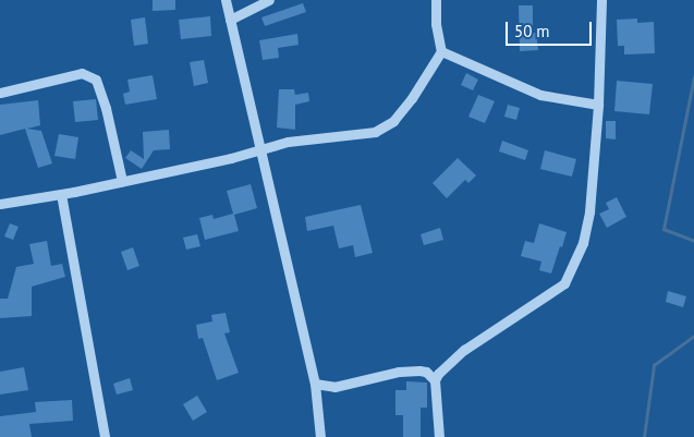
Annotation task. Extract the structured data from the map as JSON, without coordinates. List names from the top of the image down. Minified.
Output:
{"scale_bar":"50 m"}
